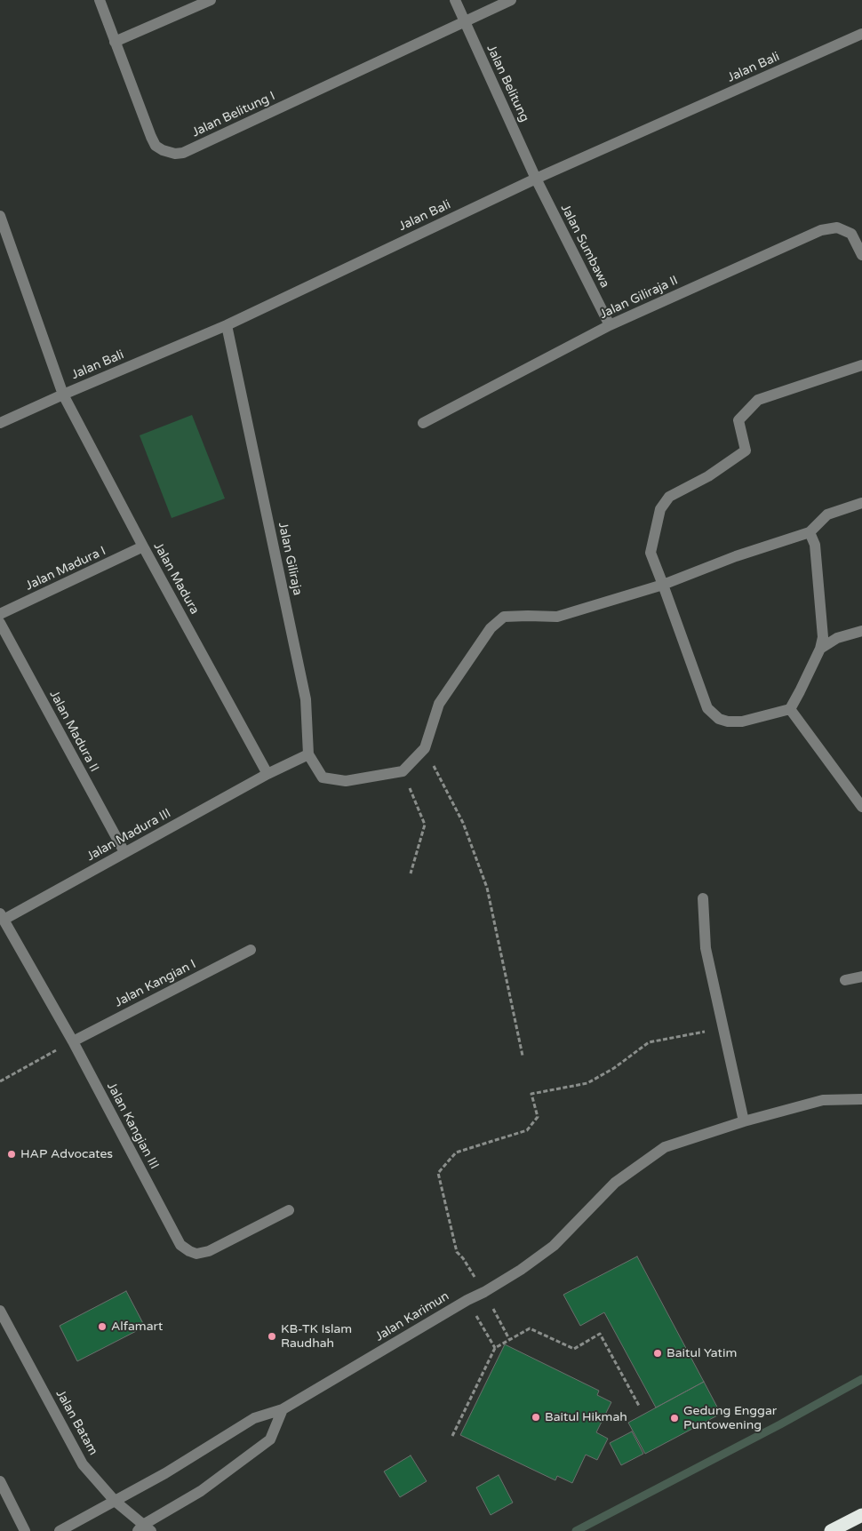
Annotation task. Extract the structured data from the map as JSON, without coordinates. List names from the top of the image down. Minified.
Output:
{"streets":{"street":["Jalan Bali","Jalan Belitung","Jalan Belitung I","Jalan Sumbawa","Jalan Giliraja II","Jalan Giliraja","Jalan Madura I","Jalan Madura","Jalan Madura II","Jalan Madura III","Jalan Kangian I","Jalan Kangian III","Jalan Karimun","Jalan Batam"]},"crossings":[["Jalan Bali","Jalan Belitung"],["Jalan Bali","Jalan Sumbawa"],["Jalan Bali","Jalan Giliraja"],["Jalan Bali","Jalan Madura"],["Jalan Belitung","Jalan Belitung I"],["Jalan Belitung","Jalan Sumbawa"],["Jalan Sumbawa","Jalan Giliraja II"],["Jalan Madura I","Jalan Madura"],["Jalan Madura","Jalan Madura III"],["Jalan Madura II","Jalan Madura III"],["Jalan Madura III","Jalan Kangian III"],["Jalan Kangian I","Jalan Kangian III"],["Jalan Karimun","Jalan Batam"]],"places":["HAP Advocates","Alfamart","KB-TK Islam Raudhah","Baitul Yatim","Baitul Hikmah","Gedung Enggar Puntowening"]}
